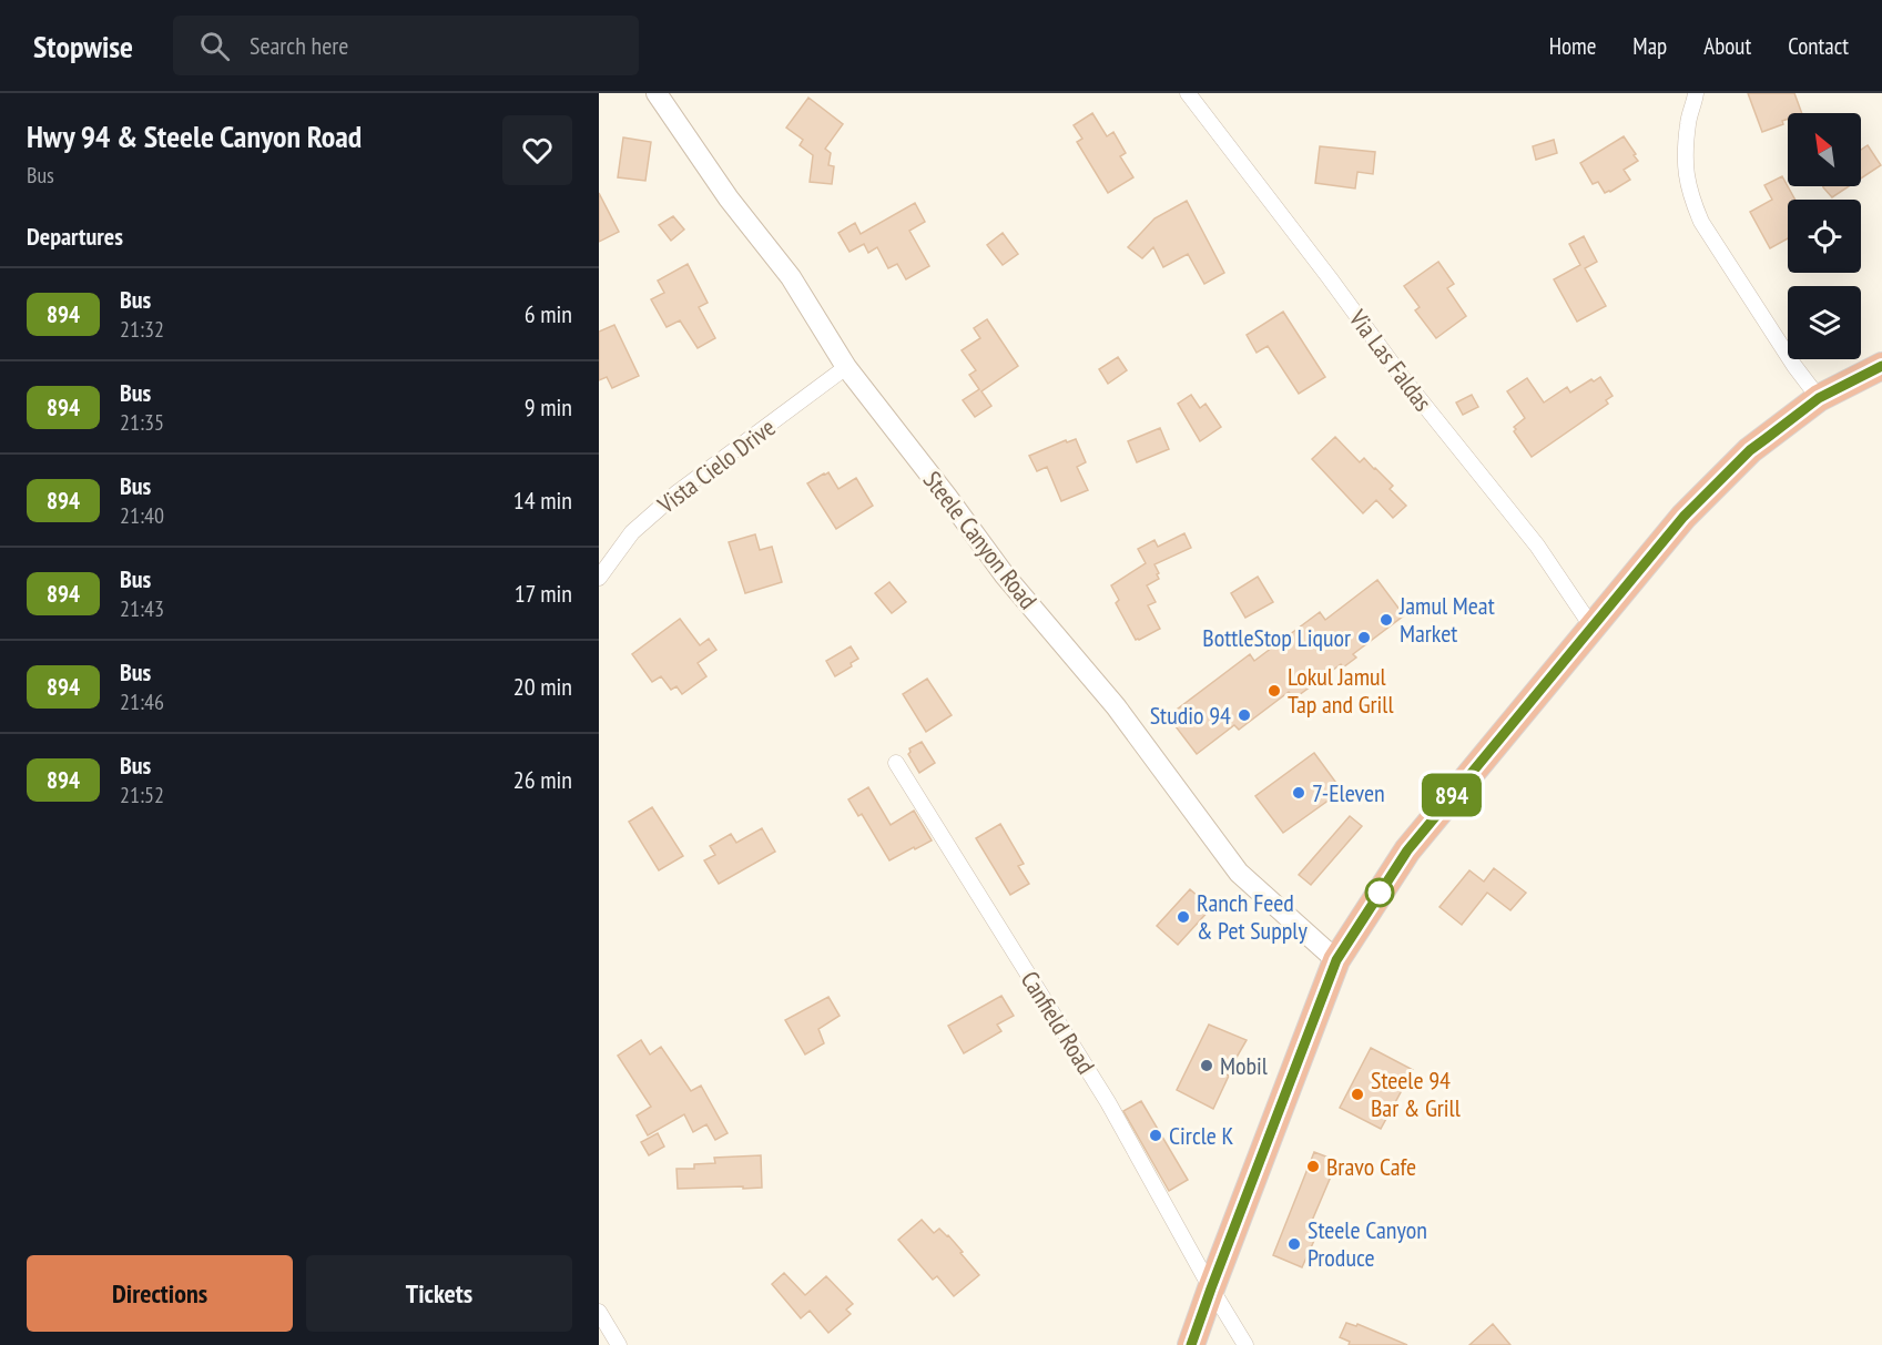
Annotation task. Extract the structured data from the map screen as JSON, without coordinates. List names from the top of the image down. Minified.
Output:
{"streets":{"street":["Via Las Faldas","Vista Cielo Drive","Steele Canyon Road","Canfield Road"]},"crossings":[["Vista Cielo Drive","Steele Canyon Road"]],"places":["Jamul Meat Market","BottleStop Liquor","Lokul Jamul Tap and Grill","Studio 94","7-Eleven","Ranch Feed & Pet Supply","Mobil","Steele 94 Bar & Grill","Circle K","Bravo Cafe","Steele Canyon Produce"],"lines":["bus line 894"],"north":"top left","page":{"header":"Stopwise","search":"Search here","nav":["Home","Map","About","Contact"],"heading":[["Hwy 94 & Steele Canyon Road","Bus"],"Departures"],"on_map":"894","list":[{"mark":"894","name":"Bus","note":"21:32","value":"6 min"},{"mark":"894","name":"Bus","note":"21:35","value":"9 min"},{"mark":"894","name":"Bus","note":"21:40","value":"14 min"},{"mark":"894","name":"Bus","note":"21:43","value":"17 min"},{"mark":"894","name":"Bus","note":"21:46","value":"20 min"},{"mark":"894","name":"Bus","note":"21:52","value":"26 min"}],"buttons":["Directions","Tickets"]}}
